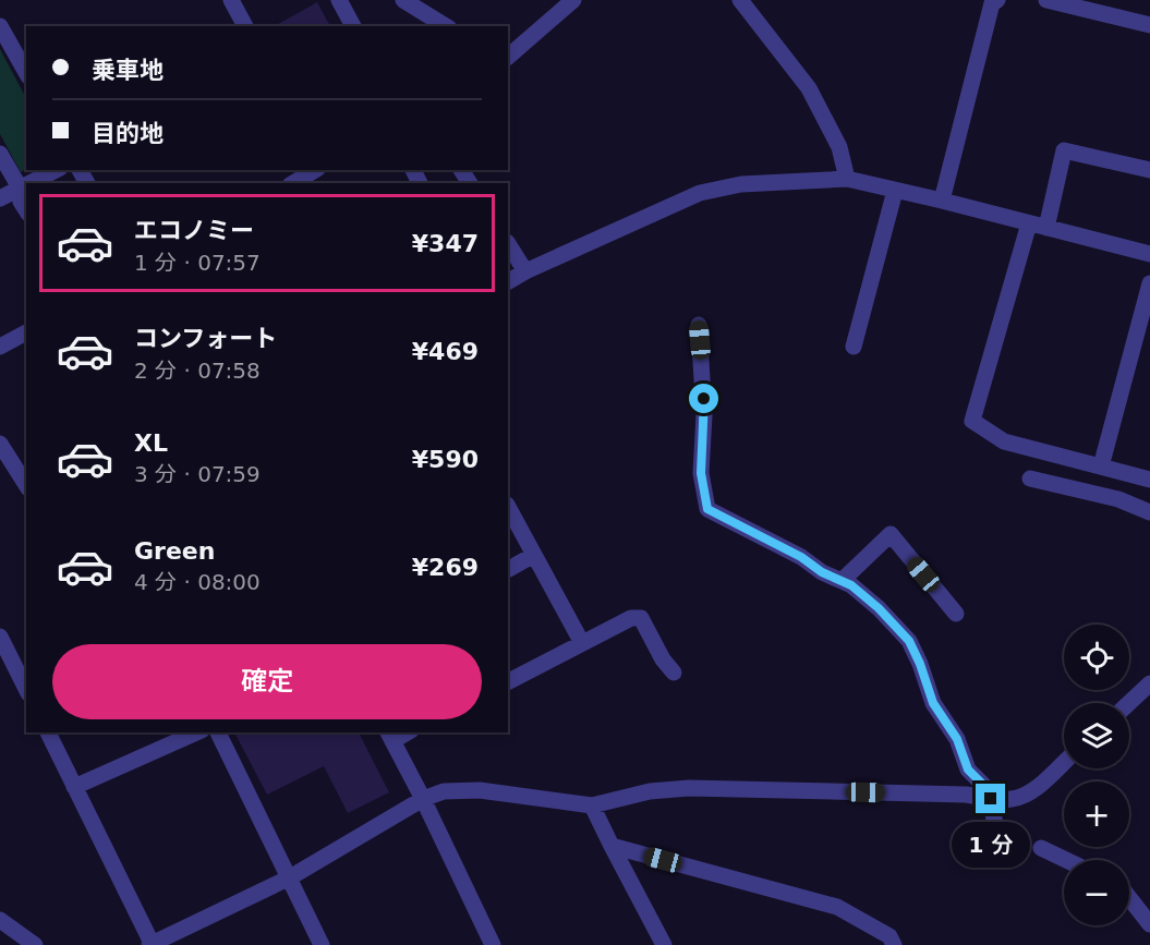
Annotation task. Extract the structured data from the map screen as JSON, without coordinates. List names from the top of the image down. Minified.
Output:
{"page":{"banner":["乗車地","目的地"],"list":[{"name":"エコノミー","note":"1 分 · 07:57","value":"¥347"},{"name":"コンフォート","note":"2 分 · 07:58","value":"¥469"},{"name":"XL","note":"3 分 · 07:59","value":"¥590"},{"name":"Green","note":"4 分 · 08:00","value":"¥269"}],"map_buttons":["+","−"],"buttons":"確定","bubble":"1 分"}}
